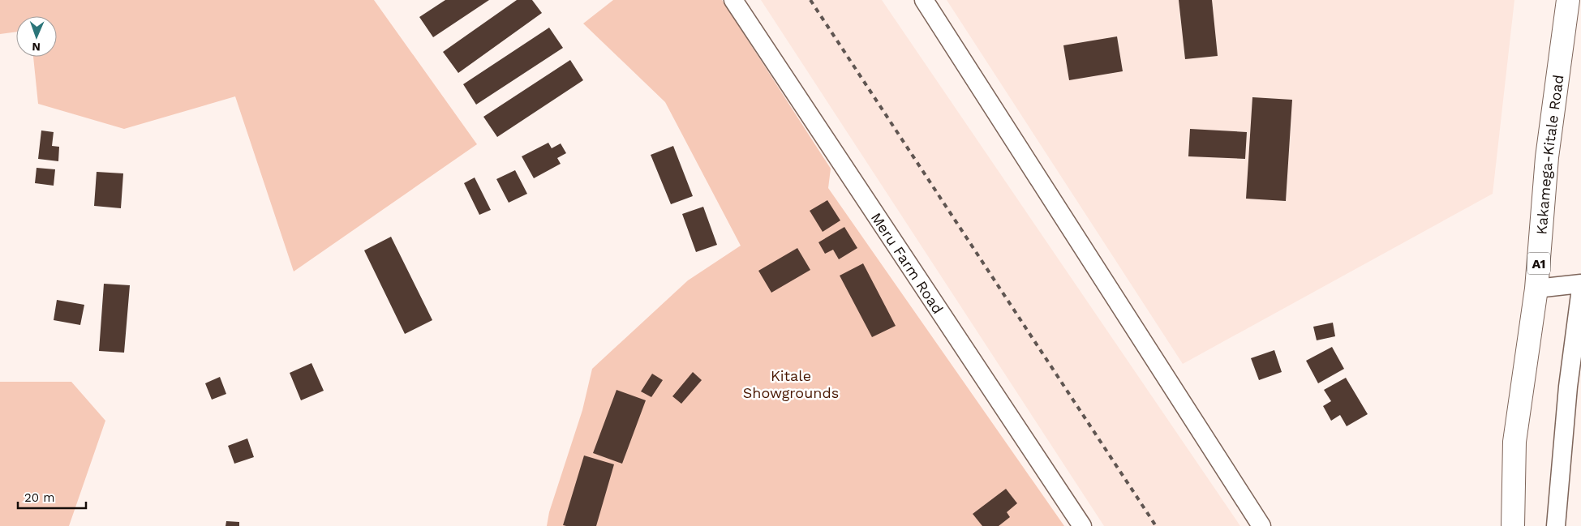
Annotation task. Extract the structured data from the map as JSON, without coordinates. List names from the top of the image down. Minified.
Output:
{"streets":{"highway":["Kakamega-Kitale Road","A1"],"street":["Meru Farm Road"]},"parks":["Kitale Showgrounds"],"scale_bar":"20 m","north":"bottom"}
